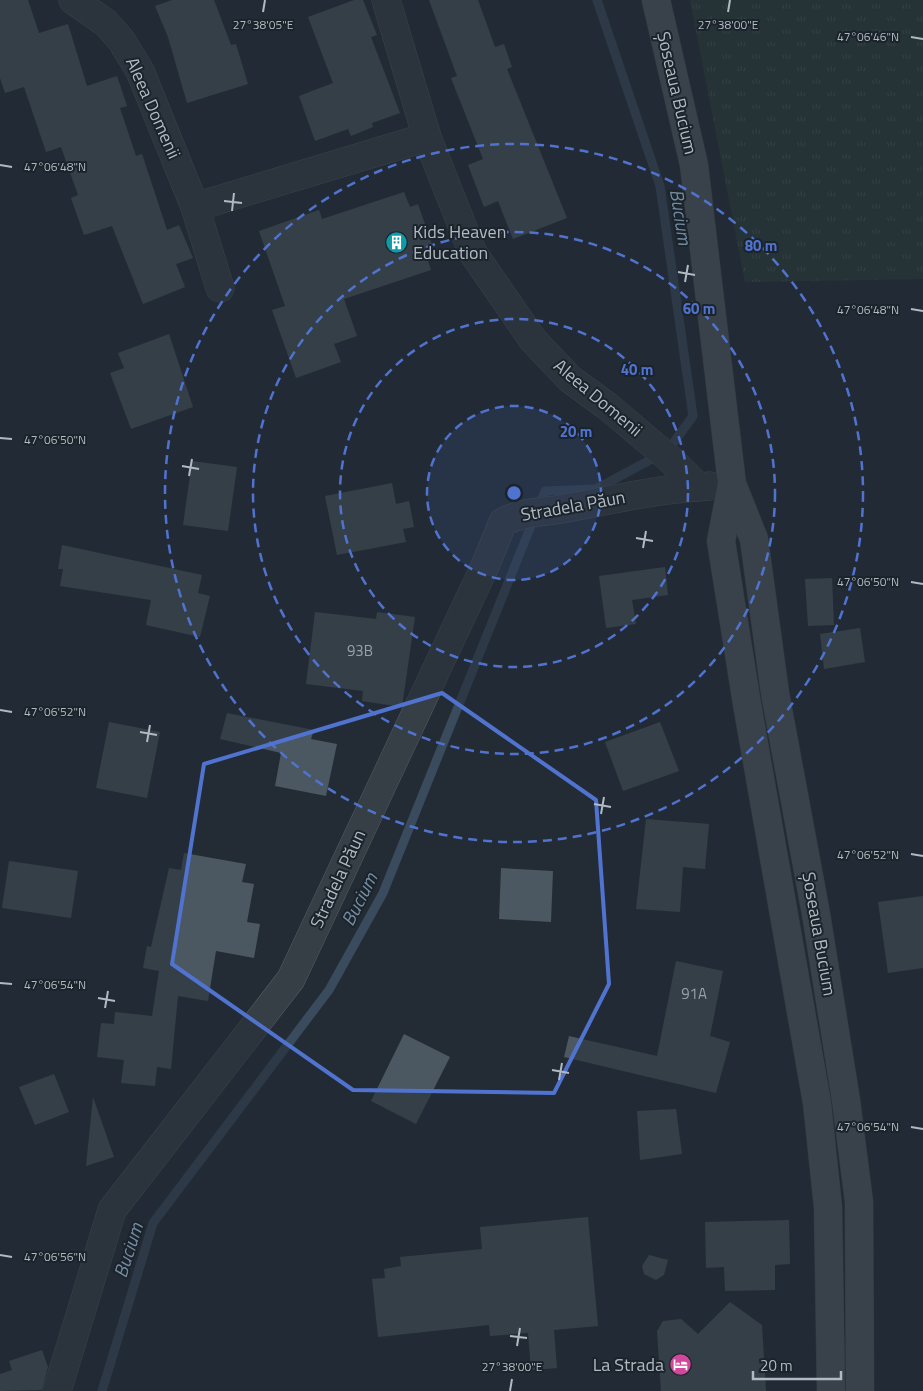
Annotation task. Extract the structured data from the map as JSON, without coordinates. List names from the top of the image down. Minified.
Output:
{"streets":{"main road":["Șoseaua Bucium"],"street":["Aleea Domenii","Stradela Păun"]},"crossings":[["Aleea Domenii","Stradela Păun"]],"water":["Bucium"],"places":{"building":["Kids Heaven Education"],"hotel":["La Strada"]},"house_numbers":["93B","91A"],"scale_bar":"20 m","coordinates":["27°38'05\"E","27°38'00\"E","47°06'46\"N","47°06'48\"N","47°06'50\"N","47°06'52\"N","47°06'54\"N","47°06'56\"N"],"rings":["80 m","60 m","40 m","20 m"]}
